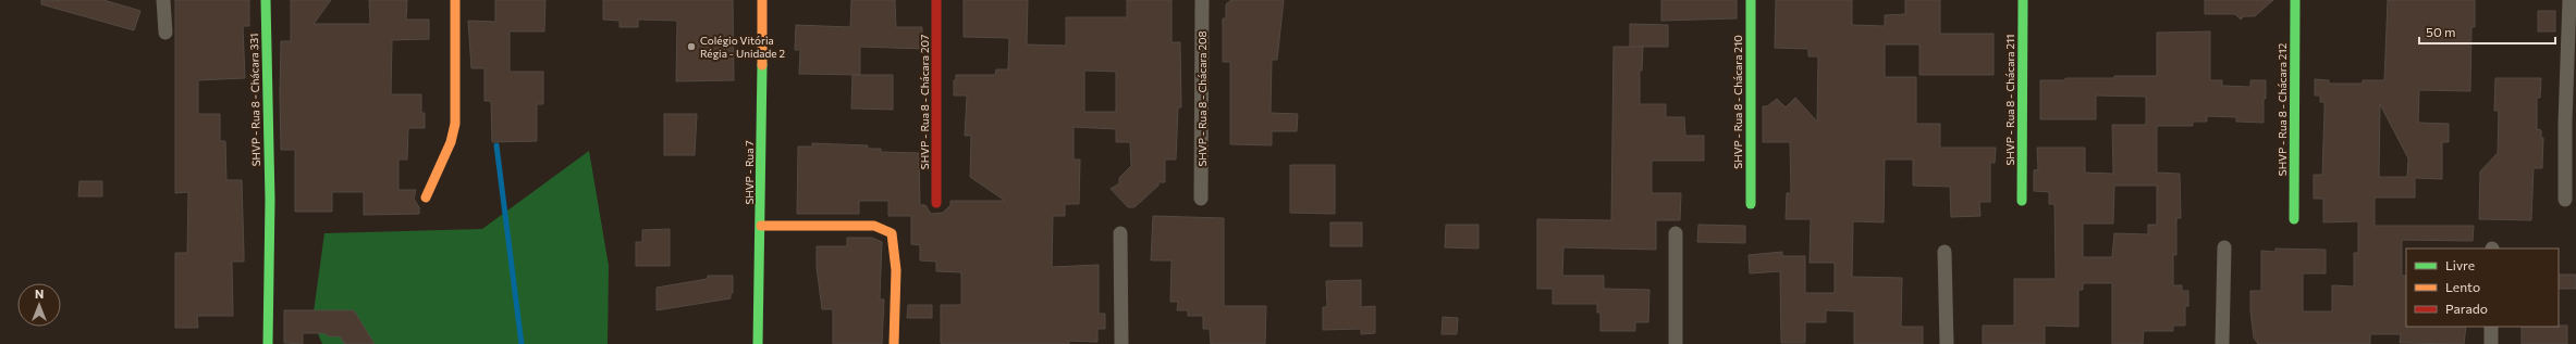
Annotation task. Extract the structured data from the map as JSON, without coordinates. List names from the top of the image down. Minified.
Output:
{"streets":{"street":["SHVP - Rua 8 - Chácara 208","SHVP - Rua 8 - Chácara 331","SHVP - Rua 8 - Chácara 211","SHVP - Rua 8 - Chácara 207","SHVP - Rua 8 - Chácara 210","SHVP - Rua 8 - Chácara 212","SHVP - Rua 7"]},"places":["Colégio Vitória Régia - Unidade 2"],"legend":["Livre","Lento","Parado"],"scale_bar":"50 m","north":"top"}
